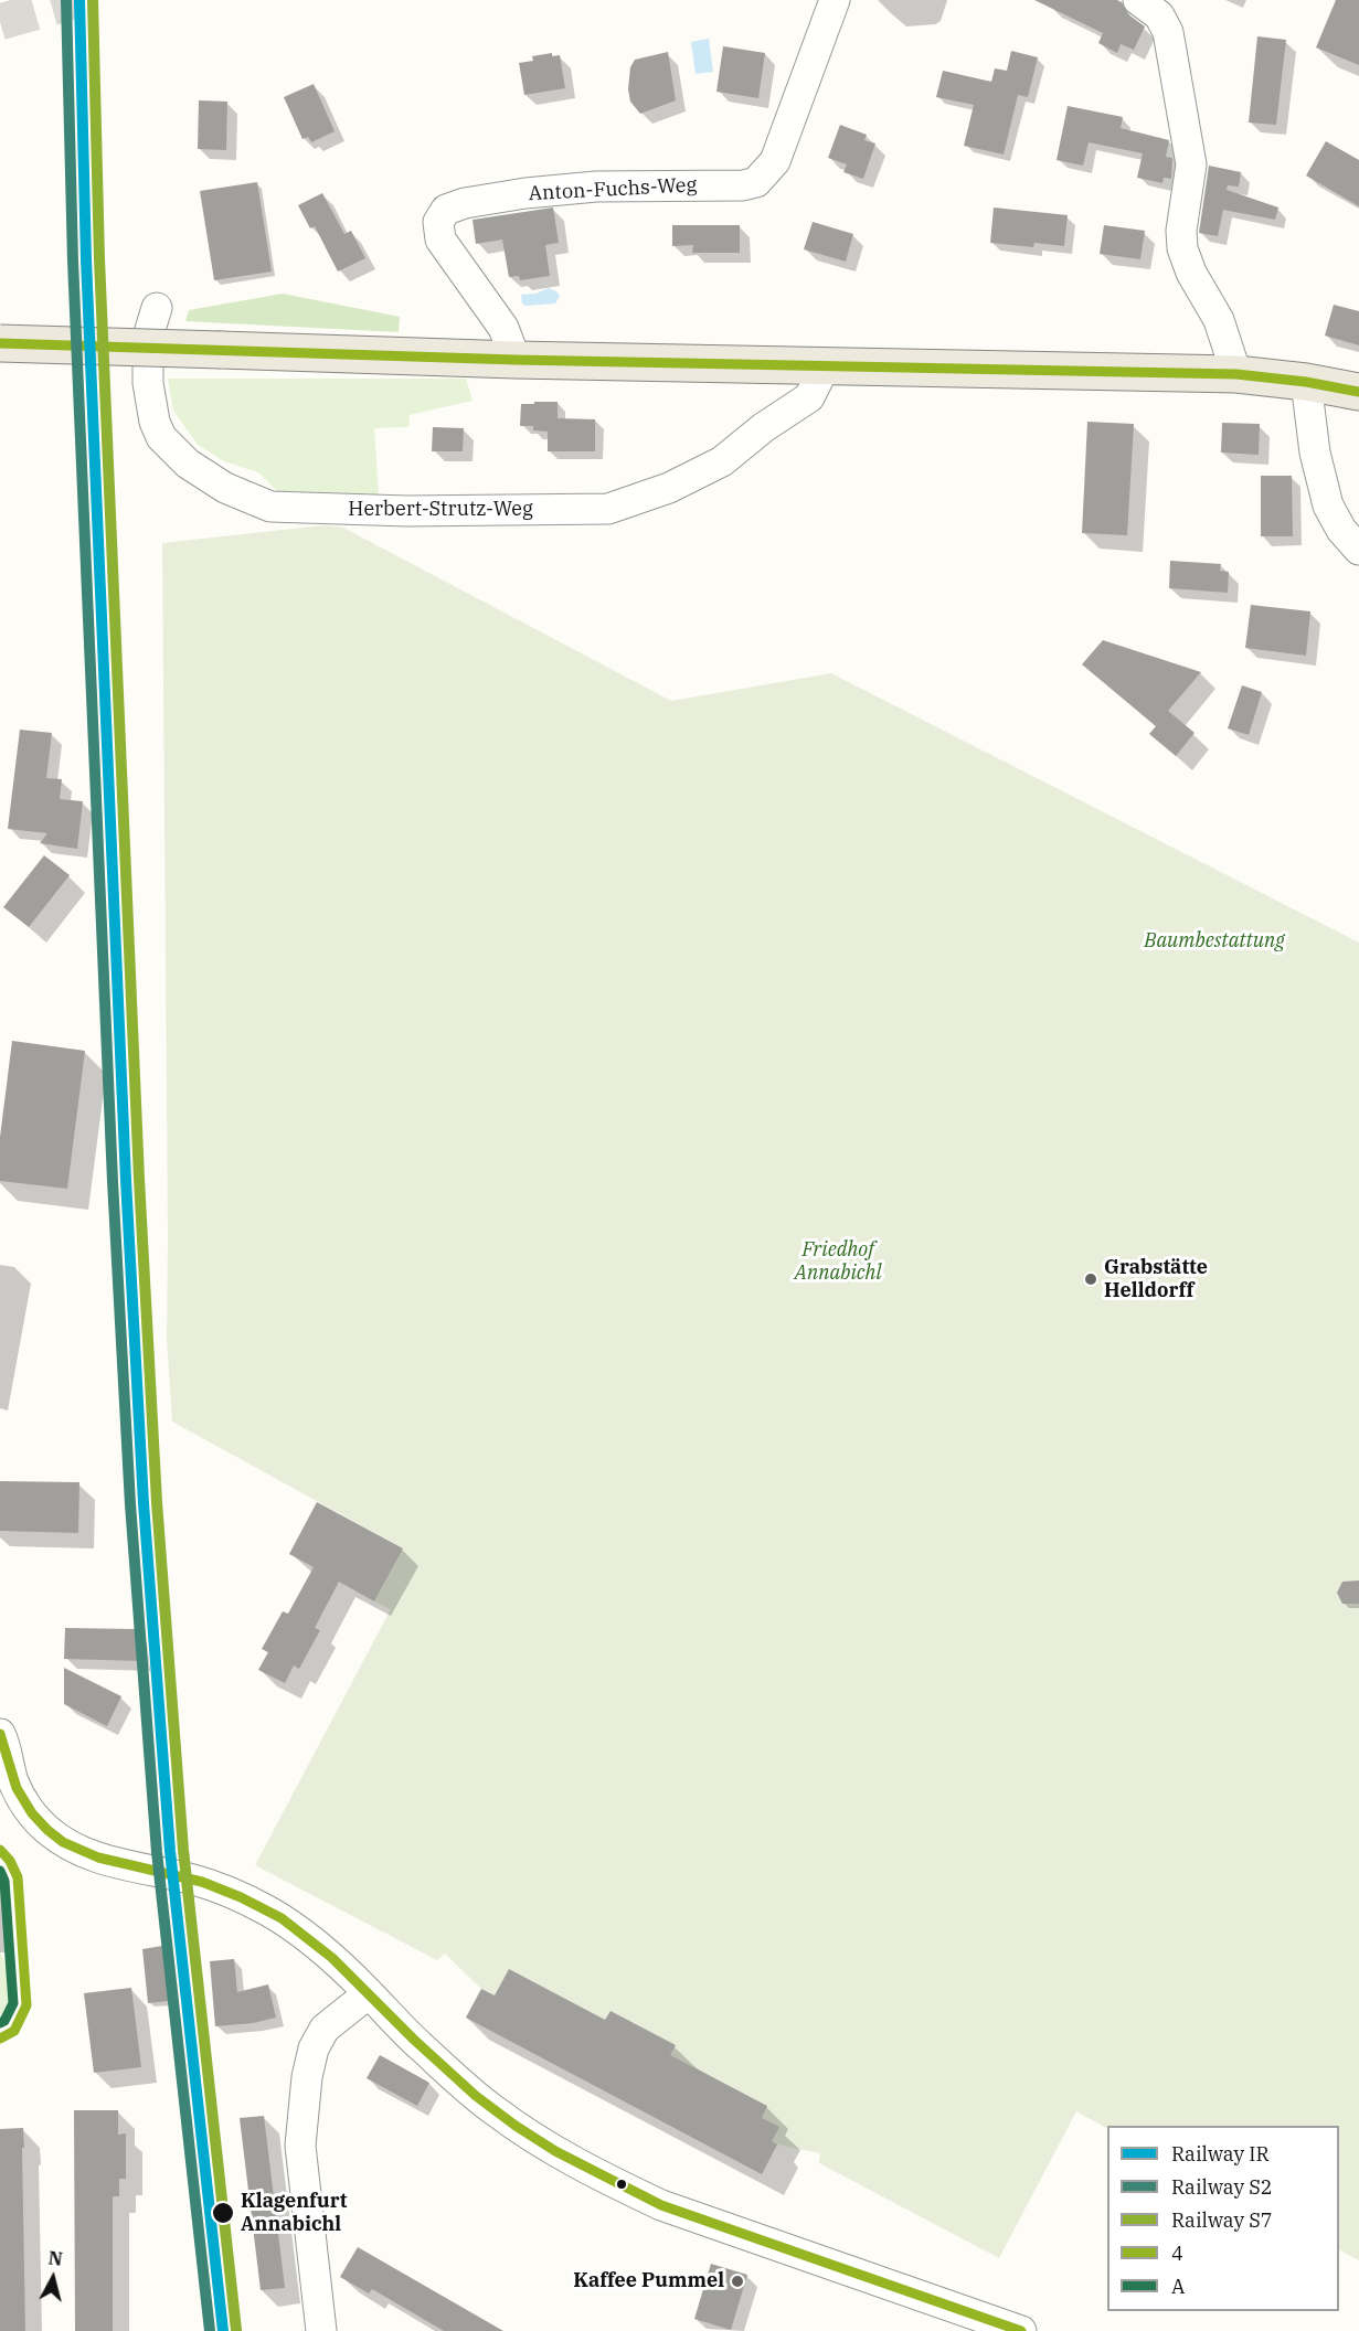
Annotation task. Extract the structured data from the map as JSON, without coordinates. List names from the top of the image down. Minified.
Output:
{"streets":{"street":["Anton-Fuchs-Weg","Herbert-Strutz-Weg"]},"parks":["Baumbestattung","Friedhof Annabichl"],"places":["Grabstätte Helldorff","Klagenfurt Annabichl","Kaffee Pummel"],"lines":["rail line IR","rail line S2","rail line S7","transit line 4","transit line A"],"legend":["Railway IR","Railway S2","Railway S7","4","A"],"north":"top"}
